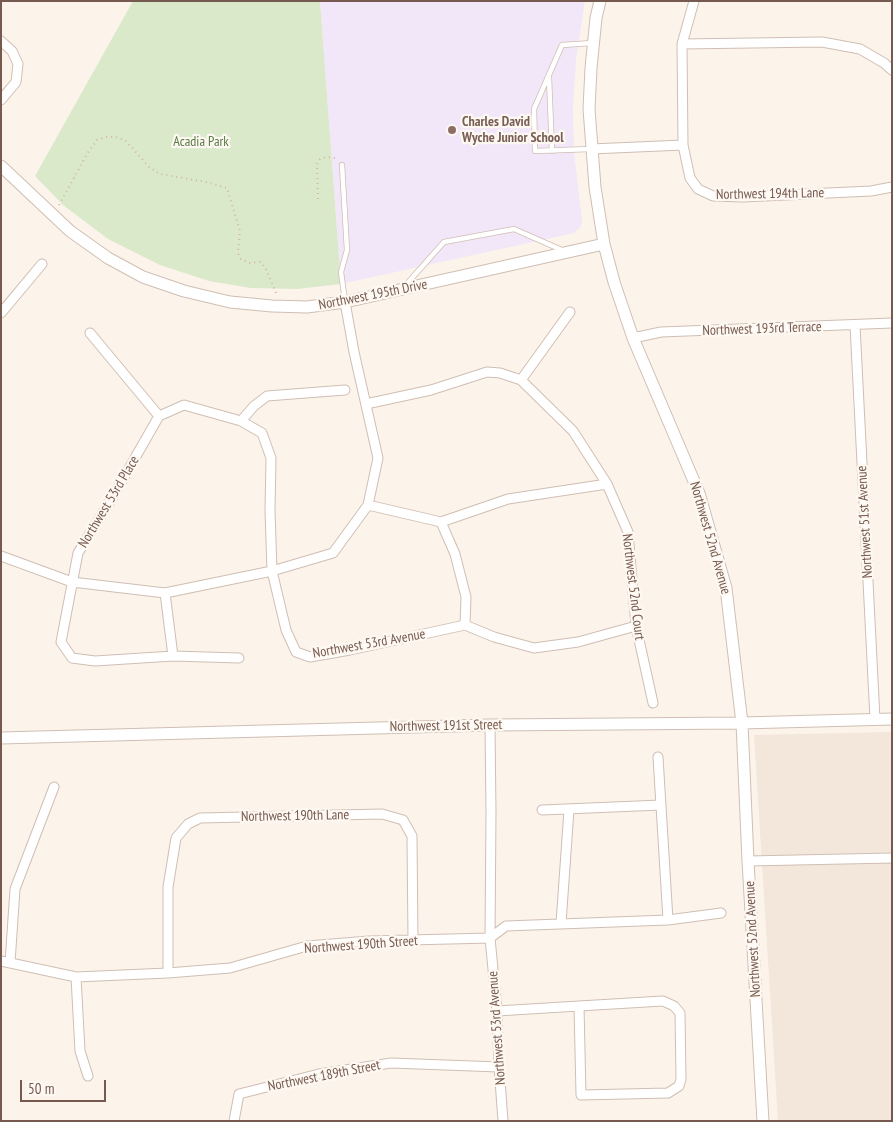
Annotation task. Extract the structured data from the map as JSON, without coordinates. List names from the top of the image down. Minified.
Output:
{"streets":{"street":["Northwest 194th Lane","Northwest 195th Drive","Northwest 193rd Terrace","Northwest 53rd Place","Northwest 51st Avenue","Northwest 52nd Avenue","Northwest 52nd Court","Northwest 53rd Avenue","Northwest 191st Street","Northwest 190th Lane","Northwest 190th Street","Northwest 189th Street"]},"crossings":[["Northwest 195th Drive","Northwest 52nd Avenue"],["Northwest 193rd Terrace","Northwest 51st Avenue"],["Northwest 193rd Terrace","Northwest 52nd Avenue"],["Northwest 51st Avenue","Northwest 191st Street"],["Northwest 52nd Avenue","Northwest 191st Street"],["Northwest 53rd Avenue","Northwest 191st Street"],["Northwest 53rd Avenue","Northwest 190th Street"],["Northwest 53rd Avenue","Northwest 189th Street"],["Northwest 190th Lane","Northwest 190th Street"]],"parks":["Acadia Park"],"places":["Charles David Wyche Junior School"],"scale_bar":"50 m"}
